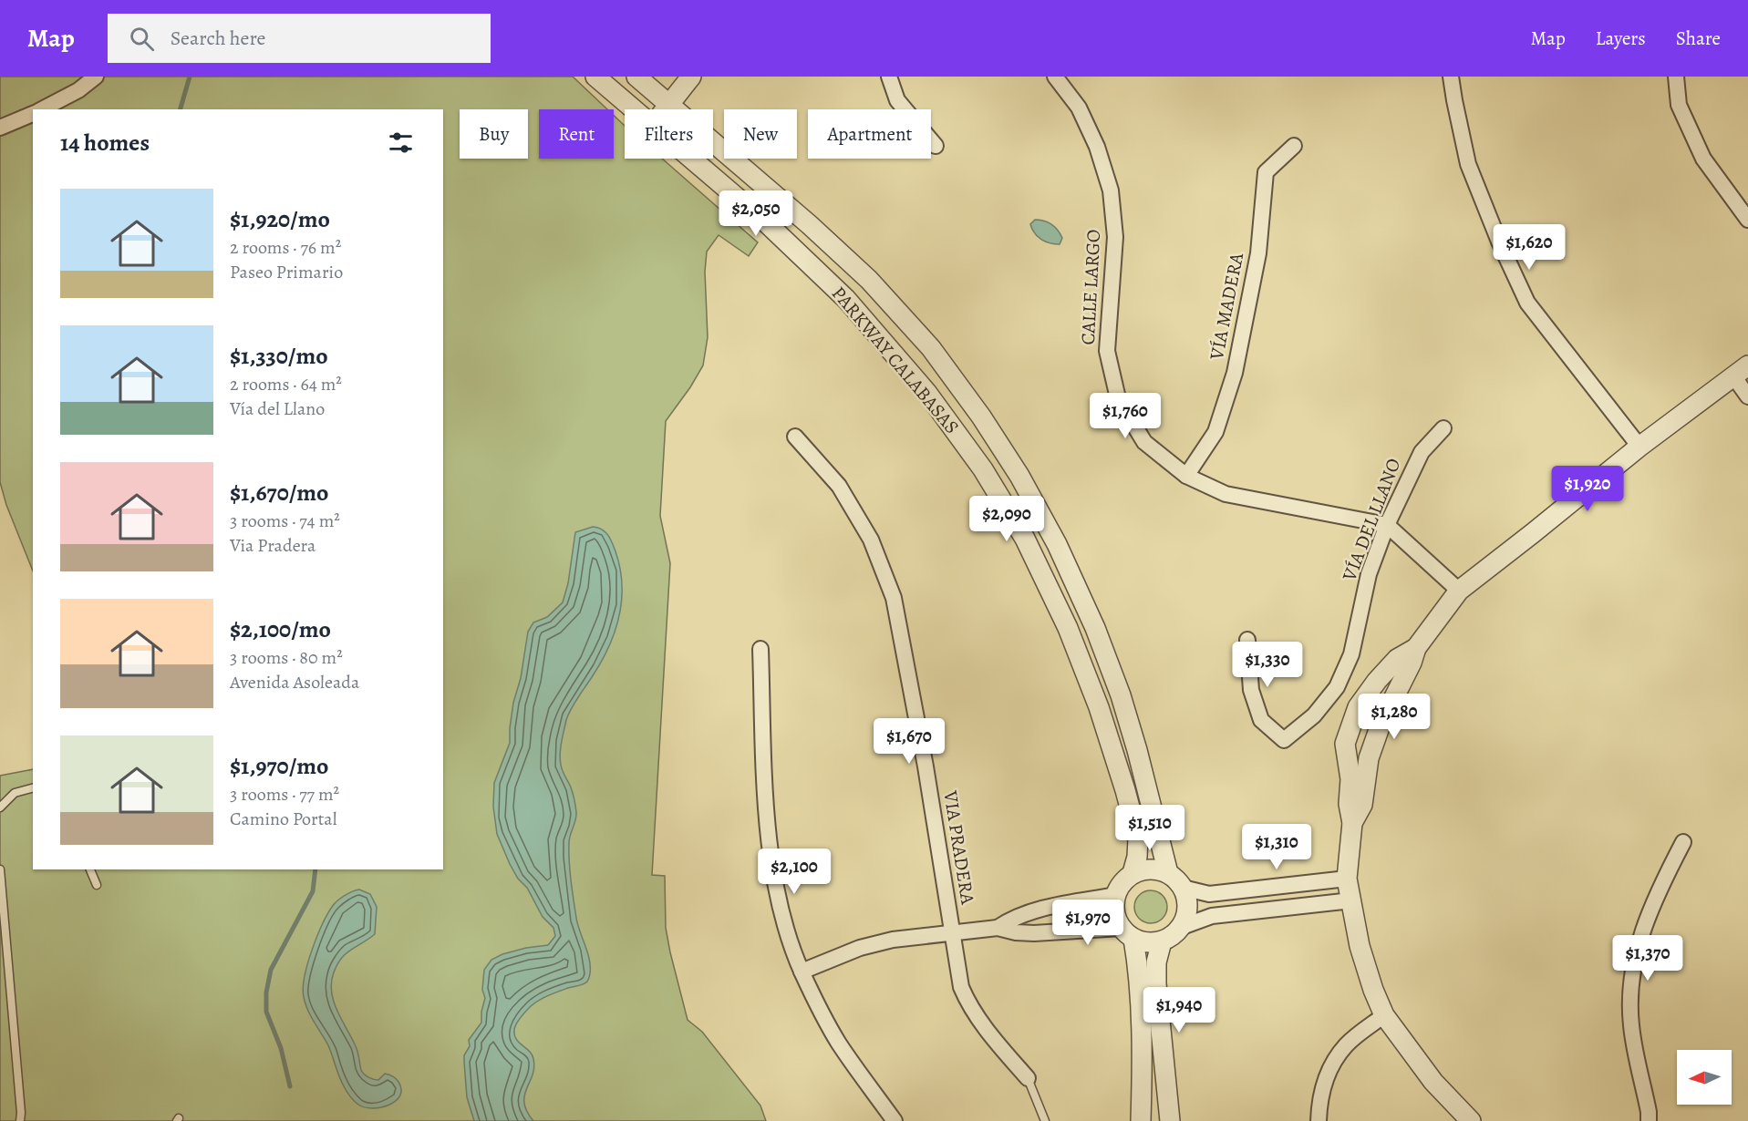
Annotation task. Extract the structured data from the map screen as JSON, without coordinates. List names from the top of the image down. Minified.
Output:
{"streets":{"street":["CALLE LARGO","VÍA MADERA","PARKWAY CALABASAS","VÍA DEL LLANO","VIA PRADERA"]},"crossings":[["CALLE LARGO","VÍA MADERA"],["CALLE LARGO","VÍA DEL LLANO"]],"north":"left","page":{"header":"Map","search":"Search here","nav":["Map","Layers","Share"],"chip":["Buy","Rent","Filters","New","Apartment"],"heading":"14 homes","list":[{"name":"$1,920/mo","note":"2 rooms · 76 m² · Paseo Primario"},{"name":"$1,330/mo","note":"2 rooms · 64 m² · Vía del Llano"},{"name":"$1,670/mo","note":"3 rooms · 74 m² · Via Pradera"},{"name":"$2,100/mo","note":"3 rooms · 80 m² · Avenida Asoleada"},{"name":"$1,970/mo","note":"3 rooms · 77 m² · Camino Portal"}],"price":["$2,050","$1,620","$1,760","$1,920","$2,090","$1,330","$1,280","$1,670","$1,510","$1,310","$2,100","$1,970","$1,370","$1,940"]}}
